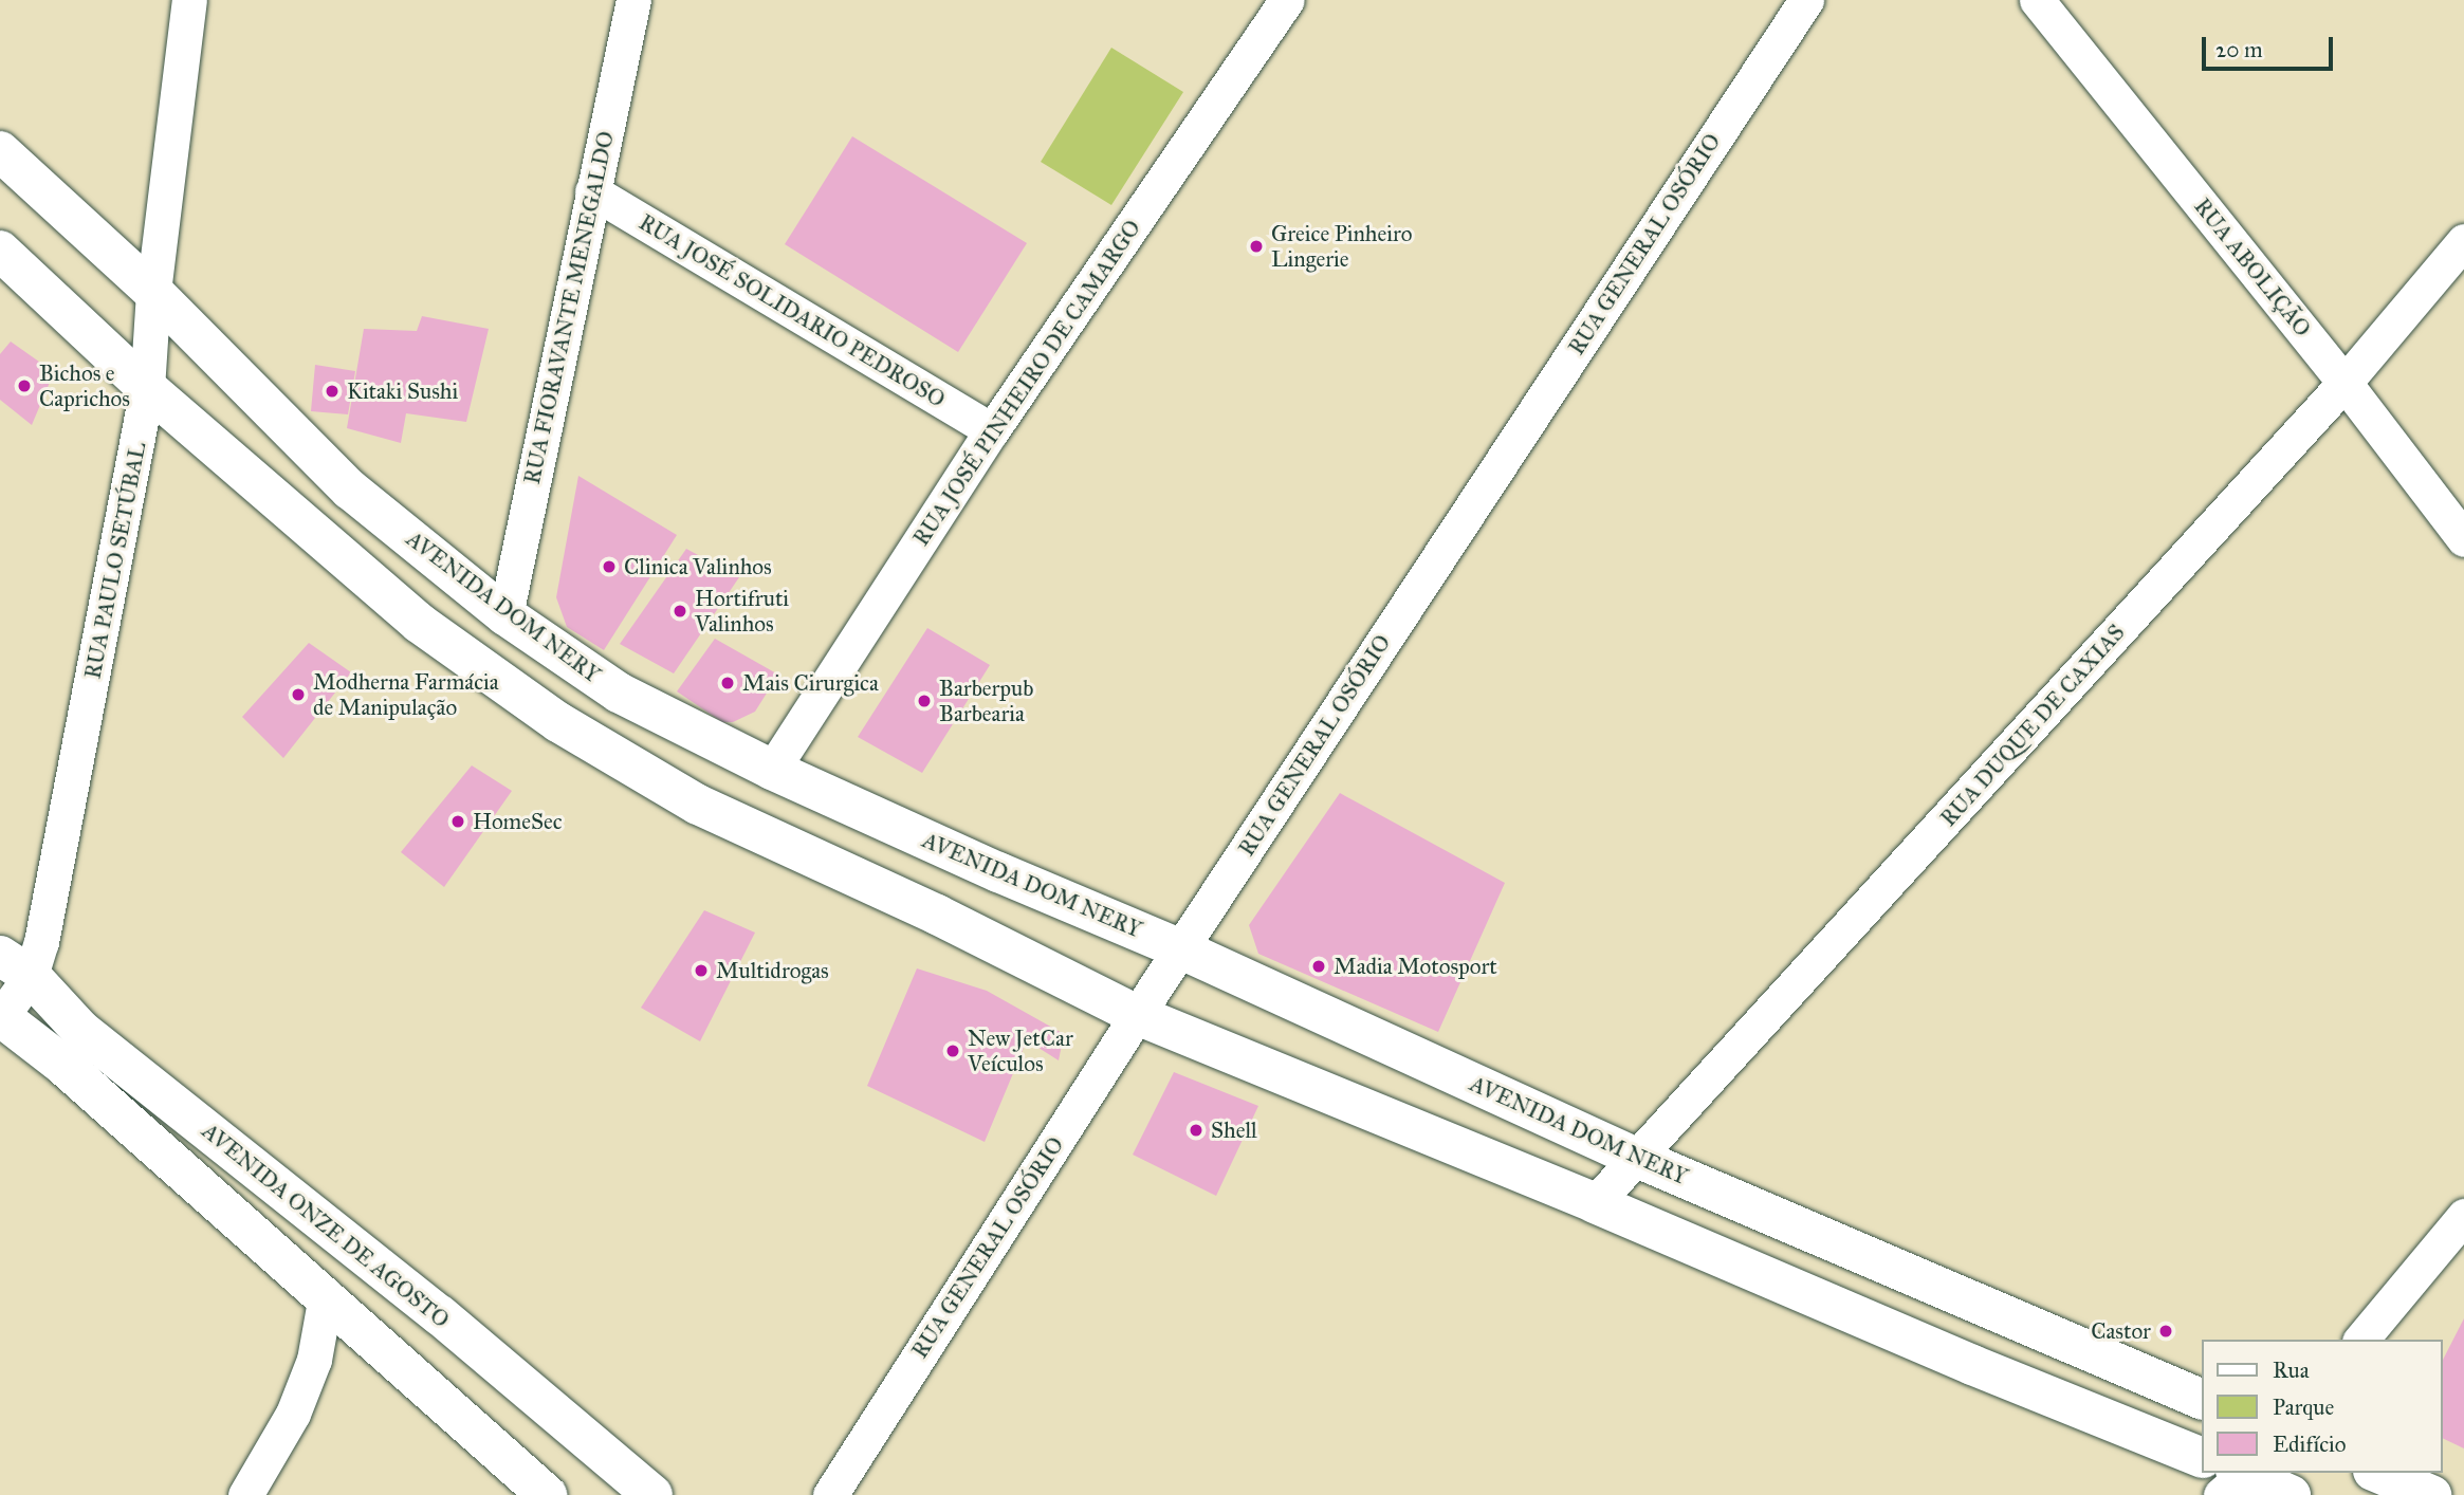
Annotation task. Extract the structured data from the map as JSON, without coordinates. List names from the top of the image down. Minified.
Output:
{"streets":{"main road":["AVENIDA DOM NERY","AVENIDA ONZE DE AGOSTO"],"street":["RUA GENERAL OSÓRIO","RUA ABOLIÇÃO","RUA FIORAVANTE MENEGALDO","RUA JOSÉ SOLIDARIO PEDROSO","RUA JOSÉ PINHEIRO DE CAMARGO","RUA PAULO SETÚBAL","RUA DUQUE DE CAXIAS"]},"crossings":[["RUA GENERAL OSÓRIO","AVENIDA DOM NERY"],["RUA ABOLIÇÃO","RUA DUQUE DE CAXIAS"],["RUA FIORAVANTE MENEGALDO","RUA JOSÉ SOLIDARIO PEDROSO"],["RUA FIORAVANTE MENEGALDO","AVENIDA DOM NERY"],["RUA JOSÉ SOLIDARIO PEDROSO","RUA JOSÉ PINHEIRO DE CAMARGO"],["RUA JOSÉ PINHEIRO DE CAMARGO","AVENIDA DOM NERY"],["RUA PAULO SETÚBAL","AVENIDA DOM NERY"],["RUA PAULO SETÚBAL","AVENIDA ONZE DE AGOSTO"],["AVENIDA DOM NERY","RUA DUQUE DE CAXIAS"]],"places":["Greice Pinheiro Lingerie","Bichos e Caprichos","Kitaki Sushi","Clinica Valinhos","Hortifruti Valinhos","Mais Cirurgica","Modherna Farmácia de Manipulação","Barberpub Barbearia","HomeSec","Madia Motosport","Multidrogas","New JetCar Veículos","Shell","Castor"],"legend":["Rua","Parque","Edifício"],"scale_bar":"20 m"}
